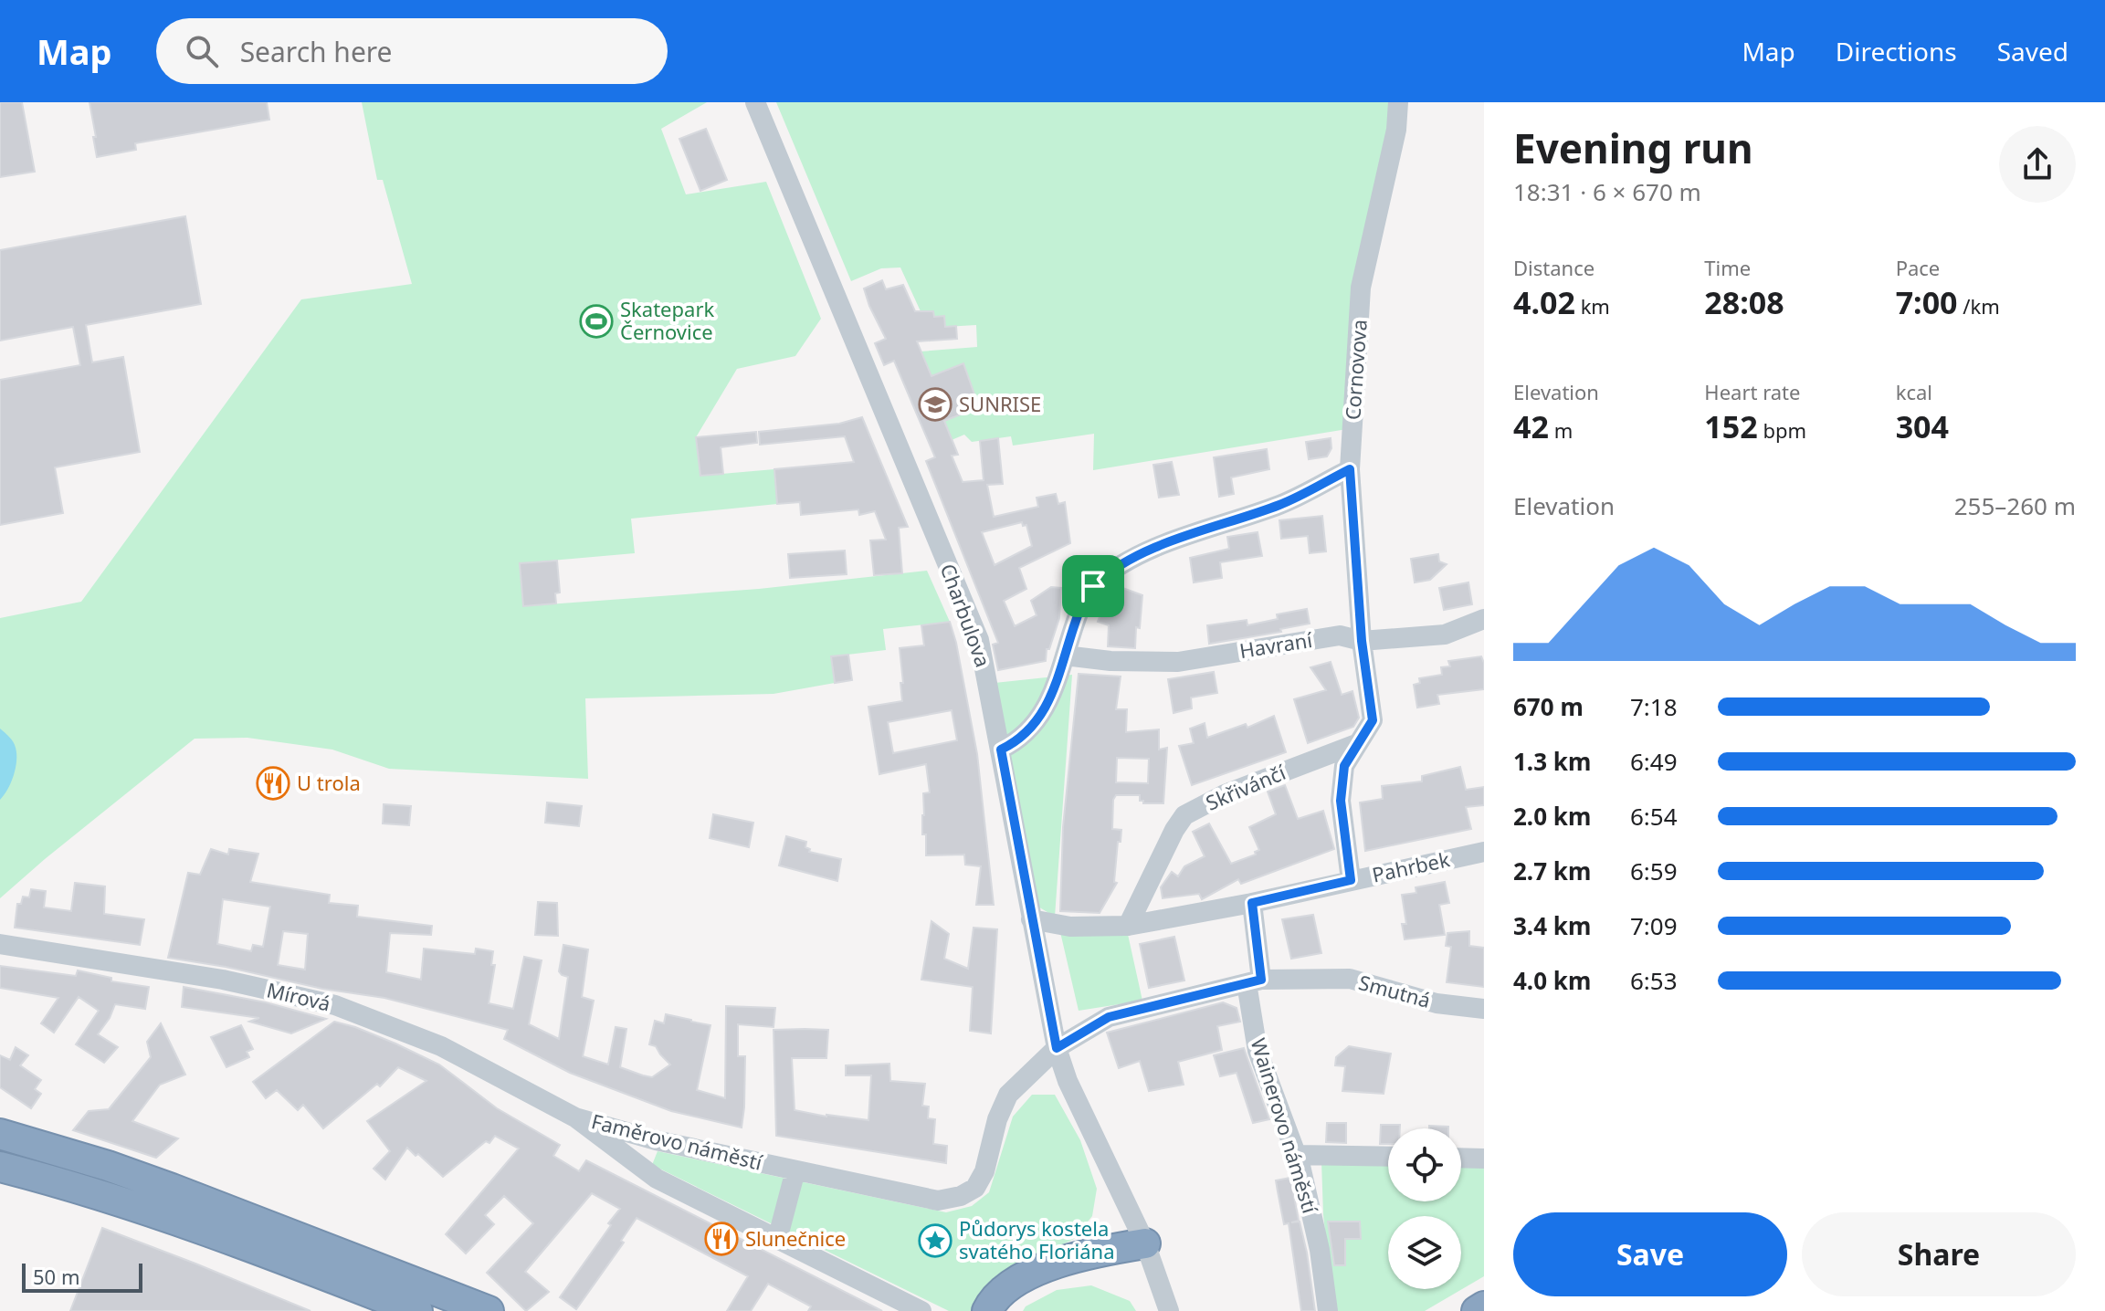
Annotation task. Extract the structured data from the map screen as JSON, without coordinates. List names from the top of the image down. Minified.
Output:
{"streets":{"street":["Cornovova","Charbulova","Havraní","Skřivánčí","Pahrbek","Smutná","Mírová","Wainerovo náměstí","Faměrovo náměstí"]},"crossings":[["Cornovova","Havraní"],["Cornovova","Skřivánčí"],["Charbulova","Faměrovo náměstí"],["Pahrbek","Wainerovo náměstí"],["Smutná","Wainerovo náměstí"],["Mírová","Faměrovo náměstí"]],"places":{"sports":["Skatepark Černovice"],"school or university":["SUNRISE"],"restaurant":["U trola","Slunečnice"],"place":["Půdorys kostela svatého Floriána"]},"scale_bar":"50 m","page":{"header":"Map","search":"Search here","nav":["Map","Directions","Saved"],"heading":["Evening run","18:31 · 6 × 670 m"],"stats":[["Distance","4.02 km"],["Time","28:08"],["Pace","7:00 /km"],["Elevation","42 m"],["Heart rate","152 bpm"],["kcal","304"]],"chart":["Elevation","255–260 m"],"list":[{"name":"670 m","note":"7:18"},{"name":"1.3 km","note":"6:49"},{"name":"2.0 km","note":"6:54"},{"name":"2.7 km","note":"6:59"},{"name":"3.4 km","note":"7:09"},{"name":"4.0 km","note":"6:53"}],"buttons":["Save","Share"],"scale":"50 m"}}
